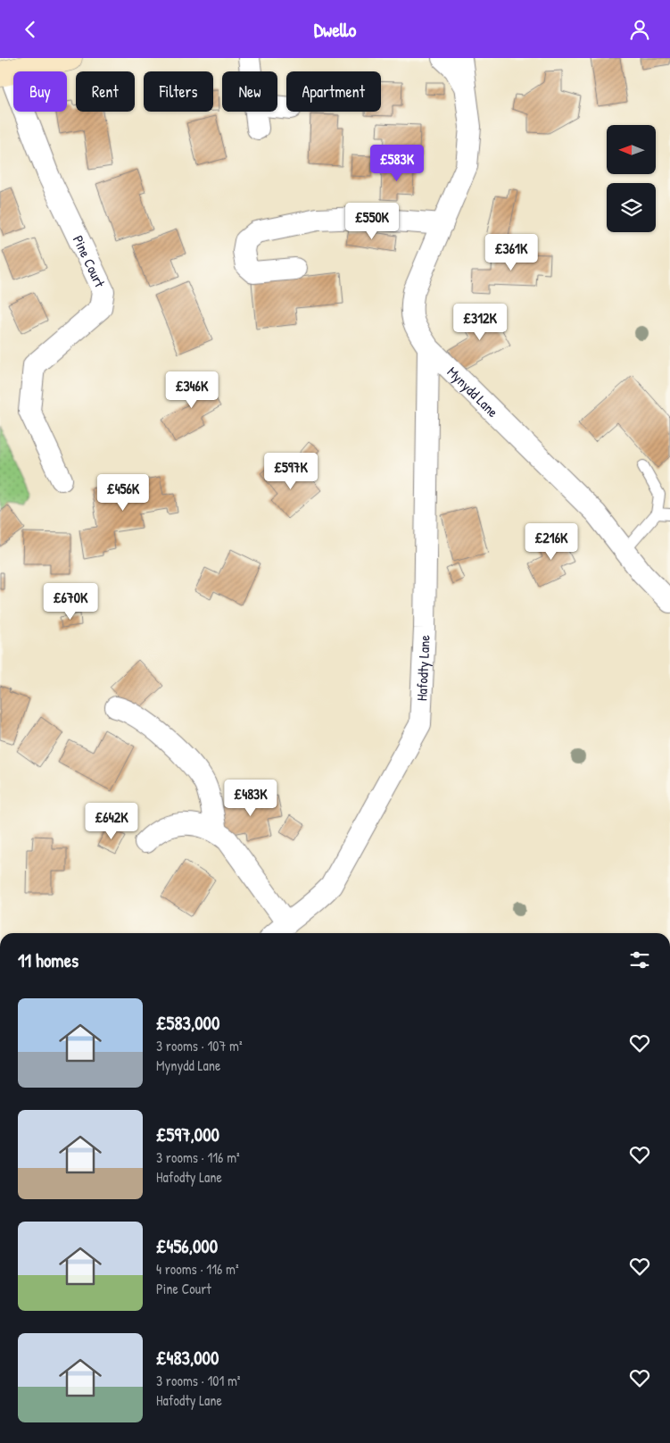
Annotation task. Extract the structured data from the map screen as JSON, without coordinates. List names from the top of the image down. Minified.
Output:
{"streets":{"street":["Pine Court","Mynydd Lane","Hafodty Lane"]},"crossings":[["Mynydd Lane","Hafodty Lane"]],"north":"left","page":{"header":"Dwello","chip":["Buy","Rent","Filters","New","Apartment"],"price":["£583K","£550K","£361K","£312K","£346K","£597K","£456K","£216K","£670K","£483K","£642K"],"heading":"11 homes","list":[{"name":"£583,000","note":"3 rooms · 107 m² · Mynydd Lane"},{"name":"£597,000","note":"3 rooms · 116 m² · Hafodty Lane"},{"name":"£456,000","note":"4 rooms · 116 m² · Pine Court"},{"name":"£483,000","note":"3 rooms · 101 m² · Hafodty Lane"}]}}
